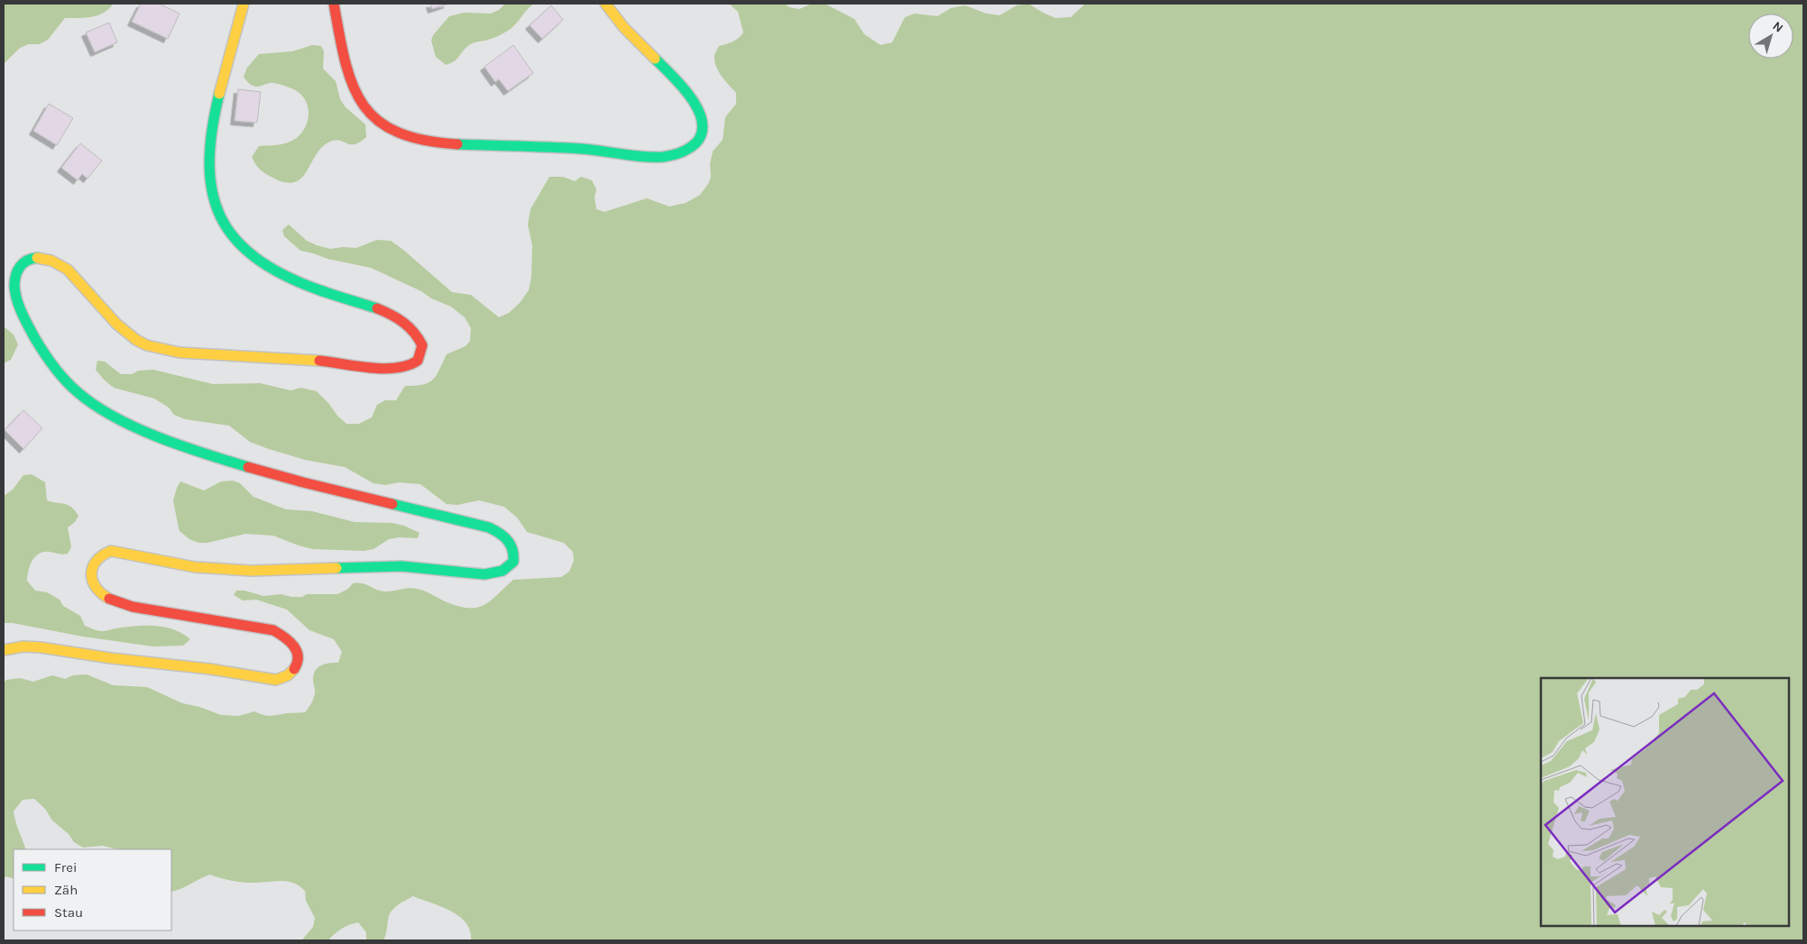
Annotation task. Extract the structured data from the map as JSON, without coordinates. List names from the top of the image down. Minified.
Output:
{"legend":["Frei","Zäh","Stau"],"north":"top right"}
